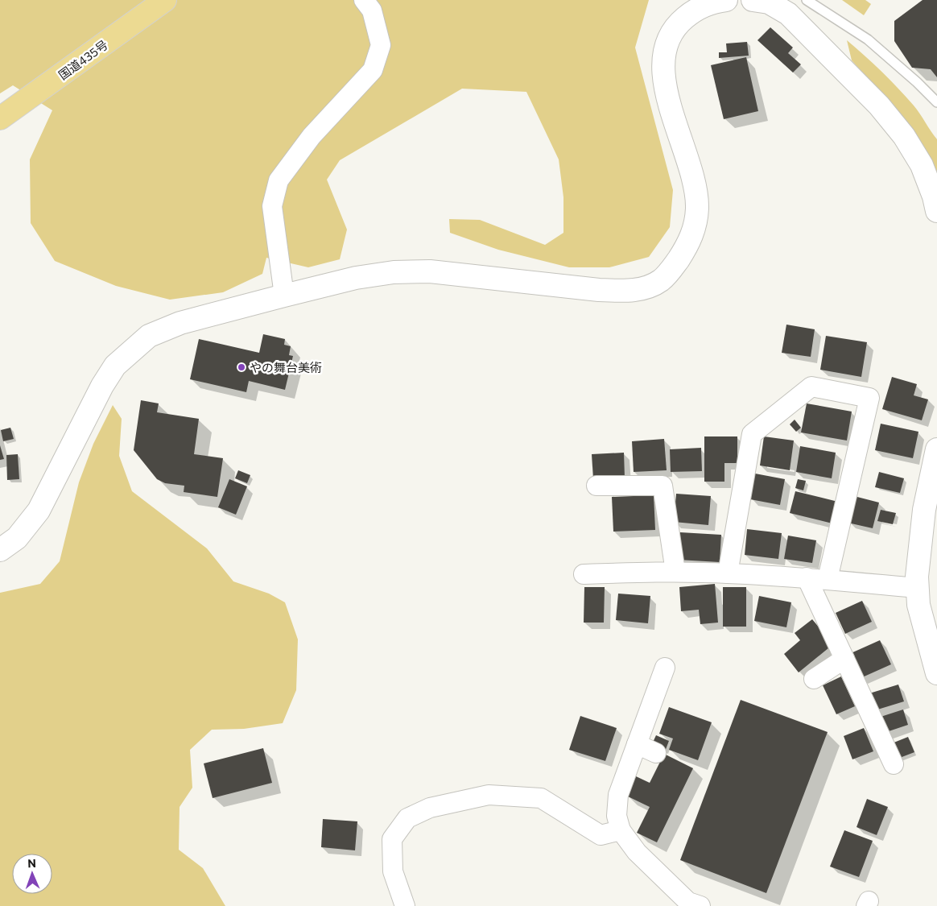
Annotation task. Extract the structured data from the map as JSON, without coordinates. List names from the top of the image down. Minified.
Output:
{"streets":{"highway":["国道435号"]},"places":["やの舞台美術"],"north":"top"}
